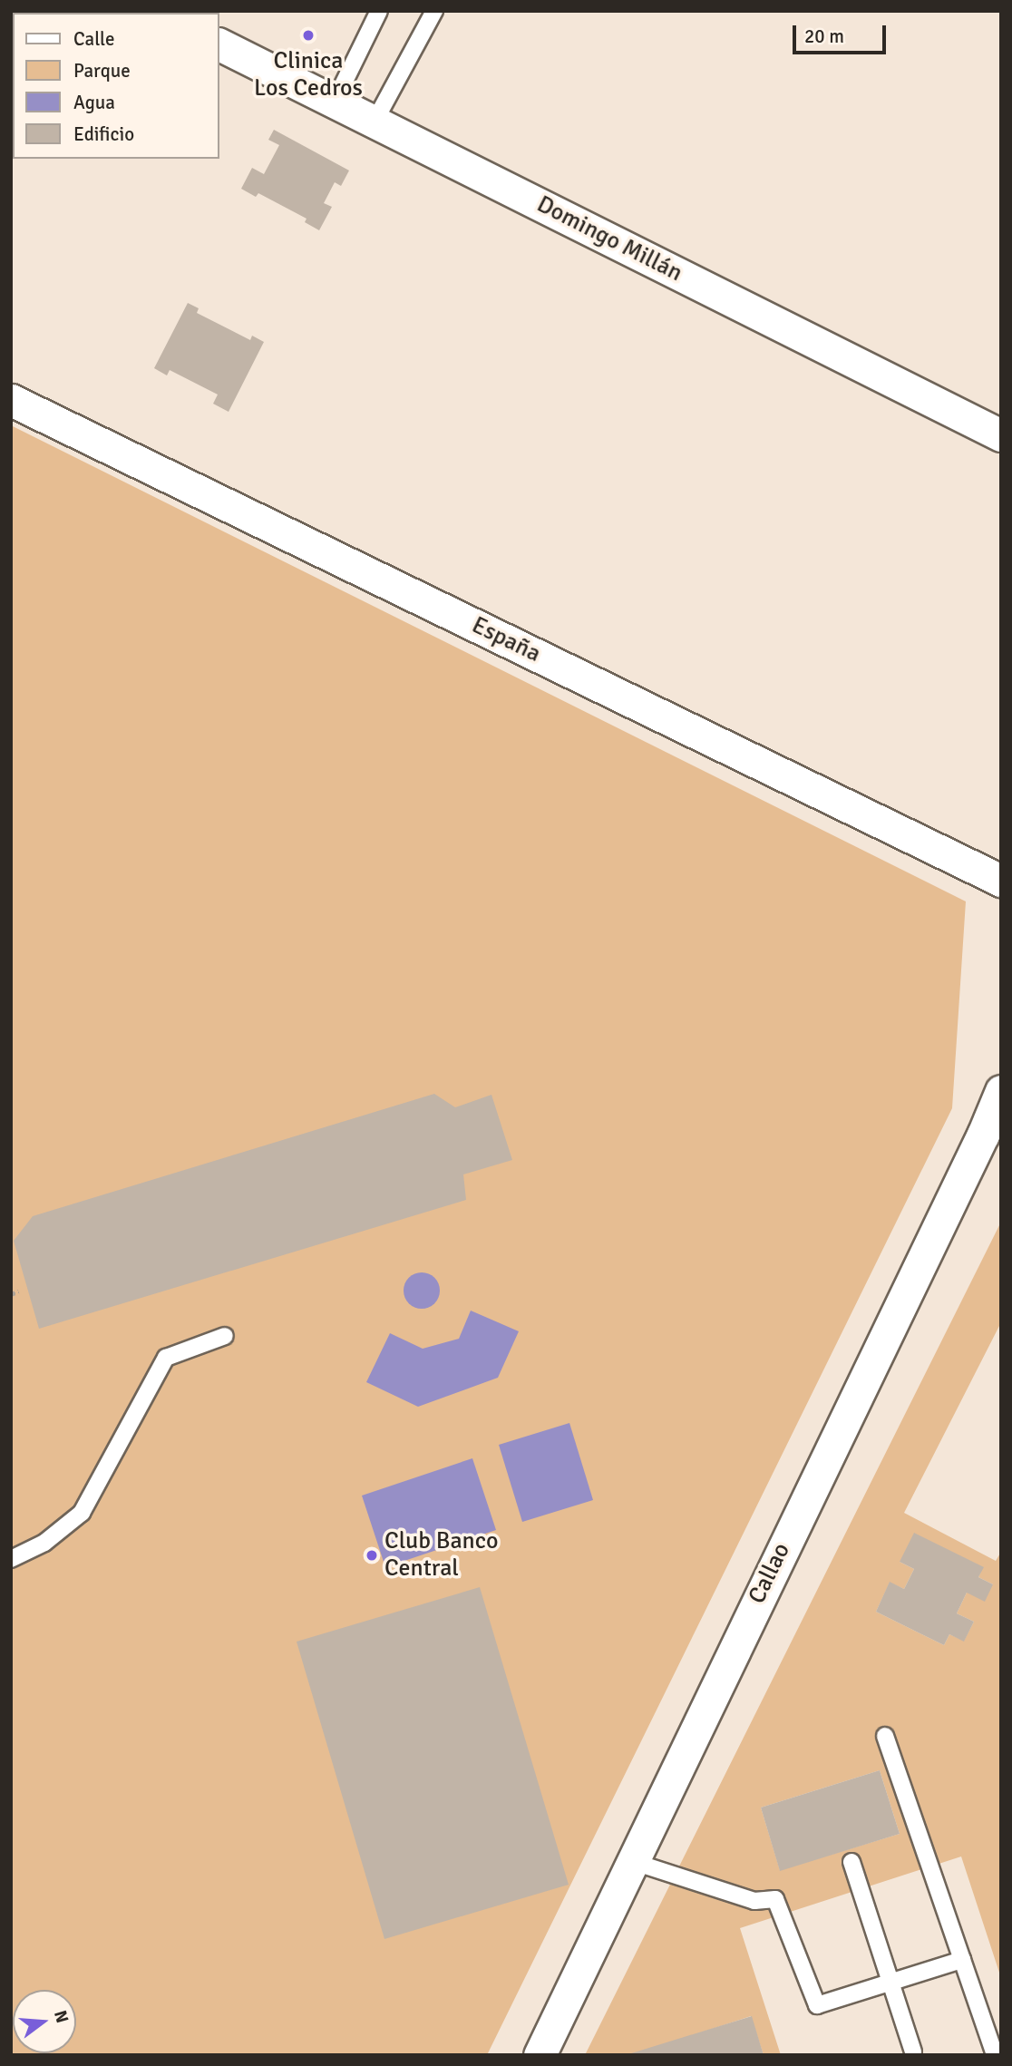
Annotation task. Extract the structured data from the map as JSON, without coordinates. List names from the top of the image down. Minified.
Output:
{"streets":{"street":["Domingo Millán","España","Callao"]},"places":["Clinica Los Cedros","Club Banco Central"],"legend":["Calle","Parque","Agua","Edificio"],"scale_bar":"20 m","north":"right"}
